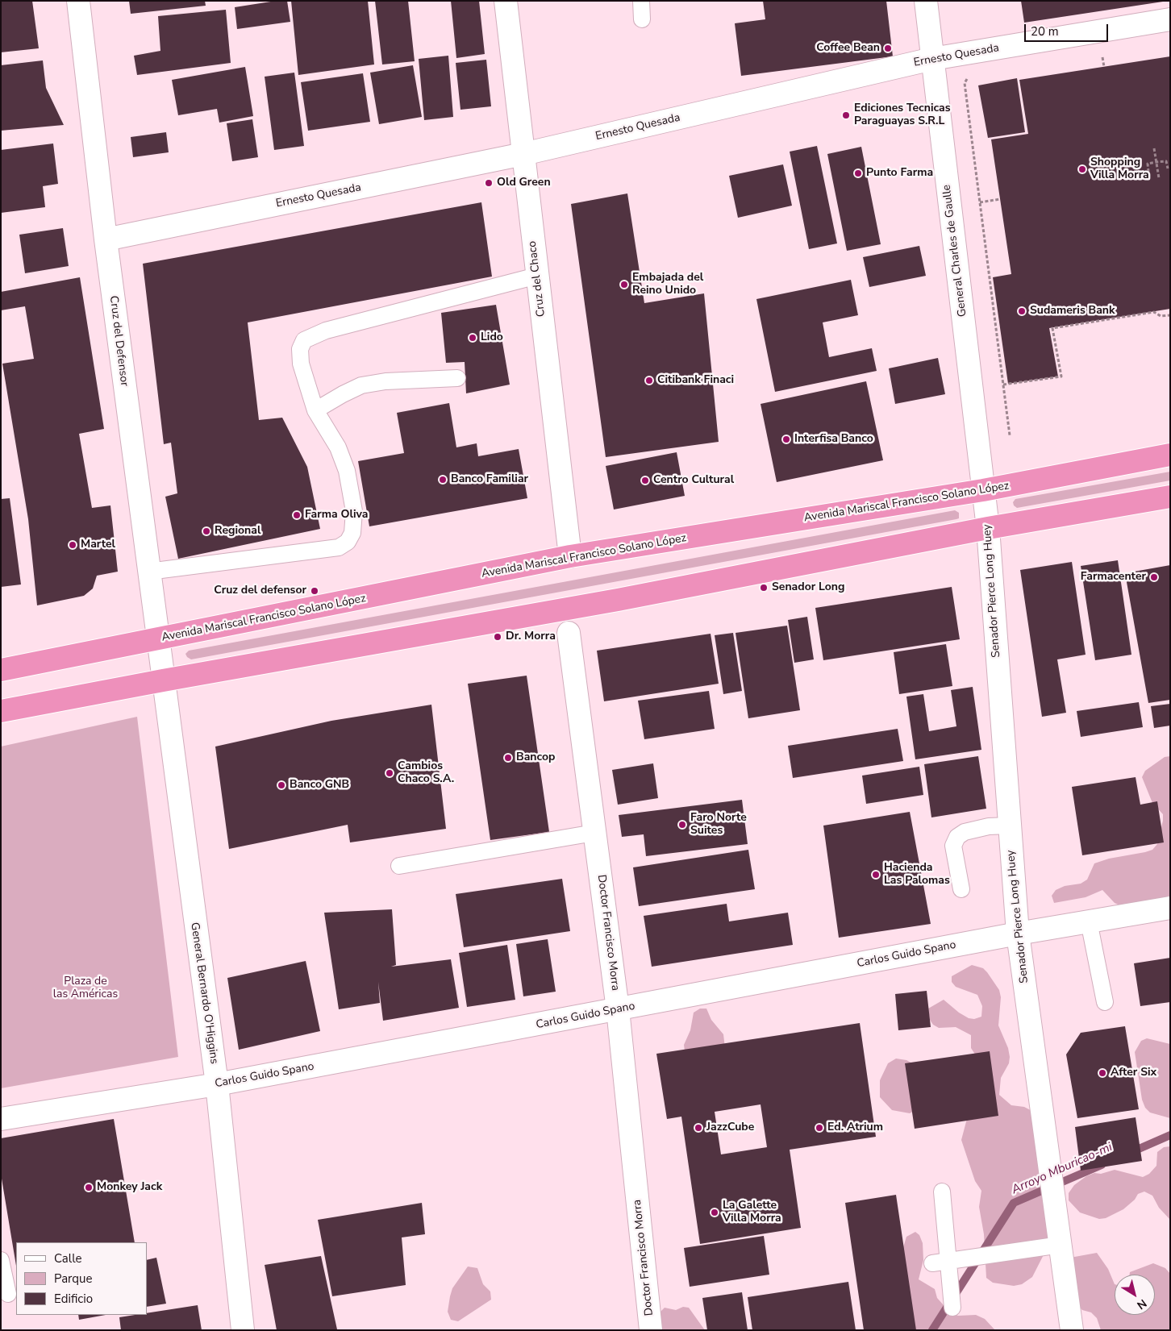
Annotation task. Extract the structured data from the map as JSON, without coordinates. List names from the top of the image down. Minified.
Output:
{"streets":{"highway":["Avenida Mariscal Francisco Solano López"],"street":["Ernesto Quesada","General Charles de Gaulle","Cruz del Chaco","Cruz del Defensor","Senador Pierce Long Huey","Doctor Francisco Morra","Carlos Guido Spano","General Bernardo O'Higgins"]},"crossings":[["Ernesto Quesada","General Charles de Gaulle"],["Ernesto Quesada","Cruz del Chaco"],["Ernesto Quesada","Cruz del Defensor"],["General Charles de Gaulle","Avenida Mariscal Francisco Solano López"],["General Charles de Gaulle","Senador Pierce Long Huey"],["Cruz del Chaco","Avenida Mariscal Francisco Solano López"],["Cruz del Defensor","Avenida Mariscal Francisco Solano López"],["Cruz del Defensor","General Bernardo O'Higgins"],["Avenida Mariscal Francisco Solano López","Senador Pierce Long Huey"],["Senador Pierce Long Huey","Carlos Guido Spano"],["Doctor Francisco Morra","Carlos Guido Spano"],["Carlos Guido Spano","General Bernardo O'Higgins"]],"water":["Arroyo Mburicao-mi"],"parks":["Plaza de las Américas"],"places":["Coffee Bean","Ediciones Tecnicas Paraguayas S.R.L","Shopping Villa Morra","Punto Farma","Old Green","Embajada del Reino Unido","Sudameris Bank","Lido","Citibank Finaci","Interfisa Banco","Banco Familiar","Centro Cultural","Farma Oliva","Regional","Martel","Farmacenter","Senador Long","Cruz del defensor","Dr. Morra","Bancop","Cambios Chaco S.A.","Banco GNB","Faro Norte Suites","Hacienda Las Palomas","After Six","JazzCube","Ed. Atrium","Monkey Jack","La Galette Villa Morra"],"legend":["Calle","Parque","Edificio"],"scale_bar":"20 m","north":"bottom right"}
